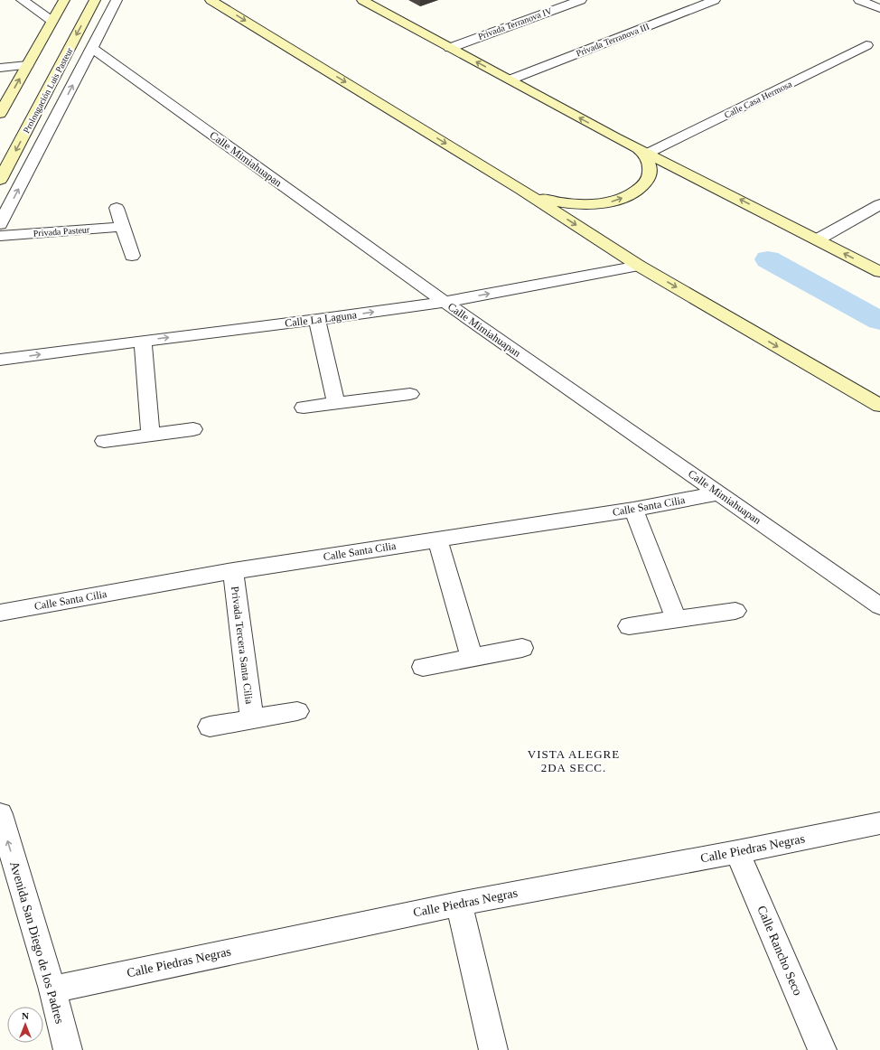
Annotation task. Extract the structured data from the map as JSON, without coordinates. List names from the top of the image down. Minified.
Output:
{"streets":{"main road":["Prolongación Luis Pasteur"],"street":["Privada Terranova IV","Privada Terranova III","Calle Casa Hermosa","Calle Mimiahuapan","Privada Pasteur","Calle La Laguna","Calle Santa Cilia","Privada Tercera Santa Cilia","Calle Piedras Negras","Avenida San Diego de los Padres","Calle Rancho Seco"]},"crossings":[["Calle Mimiahuapan","Calle La Laguna"],["Calle Mimiahuapan","Calle Santa Cilia"],["Calle Santa Cilia","Privada Tercera Santa Cilia"],["Calle Piedras Negras","Avenida San Diego de los Padres"],["Calle Piedras Negras","Calle Rancho Seco"]],"one_way":["Avenida San Diego de los Padres"],"districts":["VISTA ALEGRE 2DA SECC."],"north":"top"}
